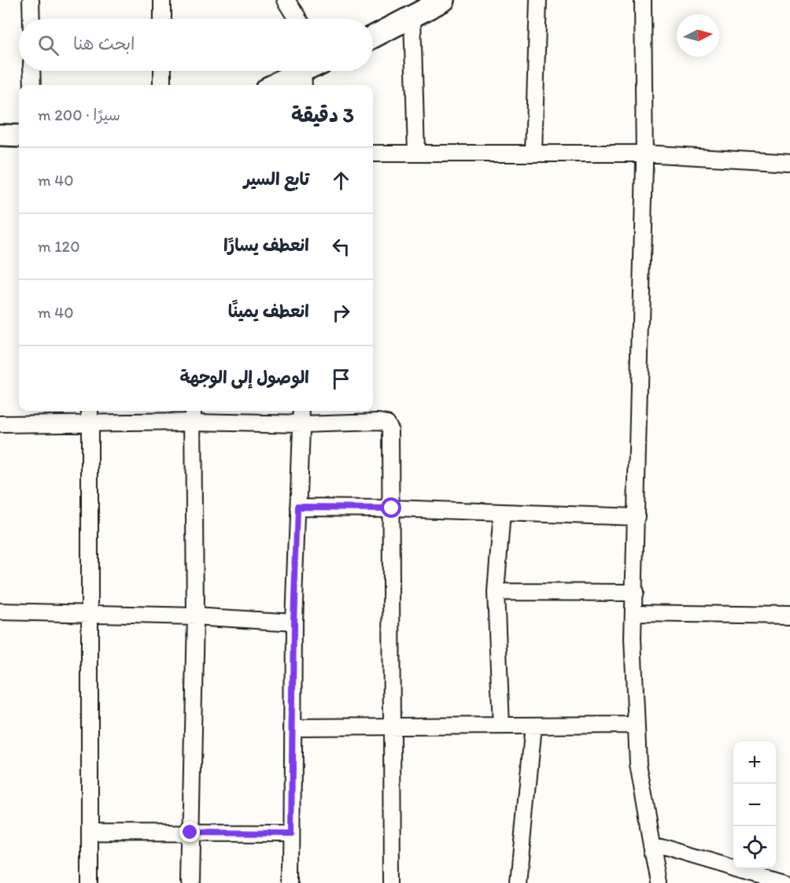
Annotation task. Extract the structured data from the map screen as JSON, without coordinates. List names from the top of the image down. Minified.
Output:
{"north":"right","page":{"search":"ابحث هنا","heading":["3 دقيقة","سيرًا · 200 m"],"list":[["تابع السير","40 m"],["انعطف يسارًا","120 m"],["انعطف يمينًا","40 m"],"الوصول إلى الوجهة"],"map_buttons":["+","−"]}}
